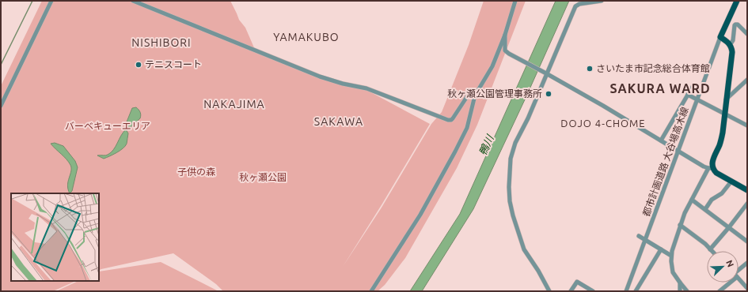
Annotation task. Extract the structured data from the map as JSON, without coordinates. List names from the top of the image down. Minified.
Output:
{"streets":{"street":["都市計画道路 大谷場高木線"]},"districts":["YAMAKUBO","NISHIBORI","SAKURA WARD","NAKAJIMA","SAKAWA","DOJO 4-CHOME"],"water":["鴨川"],"parks":["バーベキューエリア","子供の森","秋ヶ瀬公園"],"places":["テニスコート","さいたま市記念総合体育館","秋ヶ瀬公園管理事務所"],"north":"top right"}
